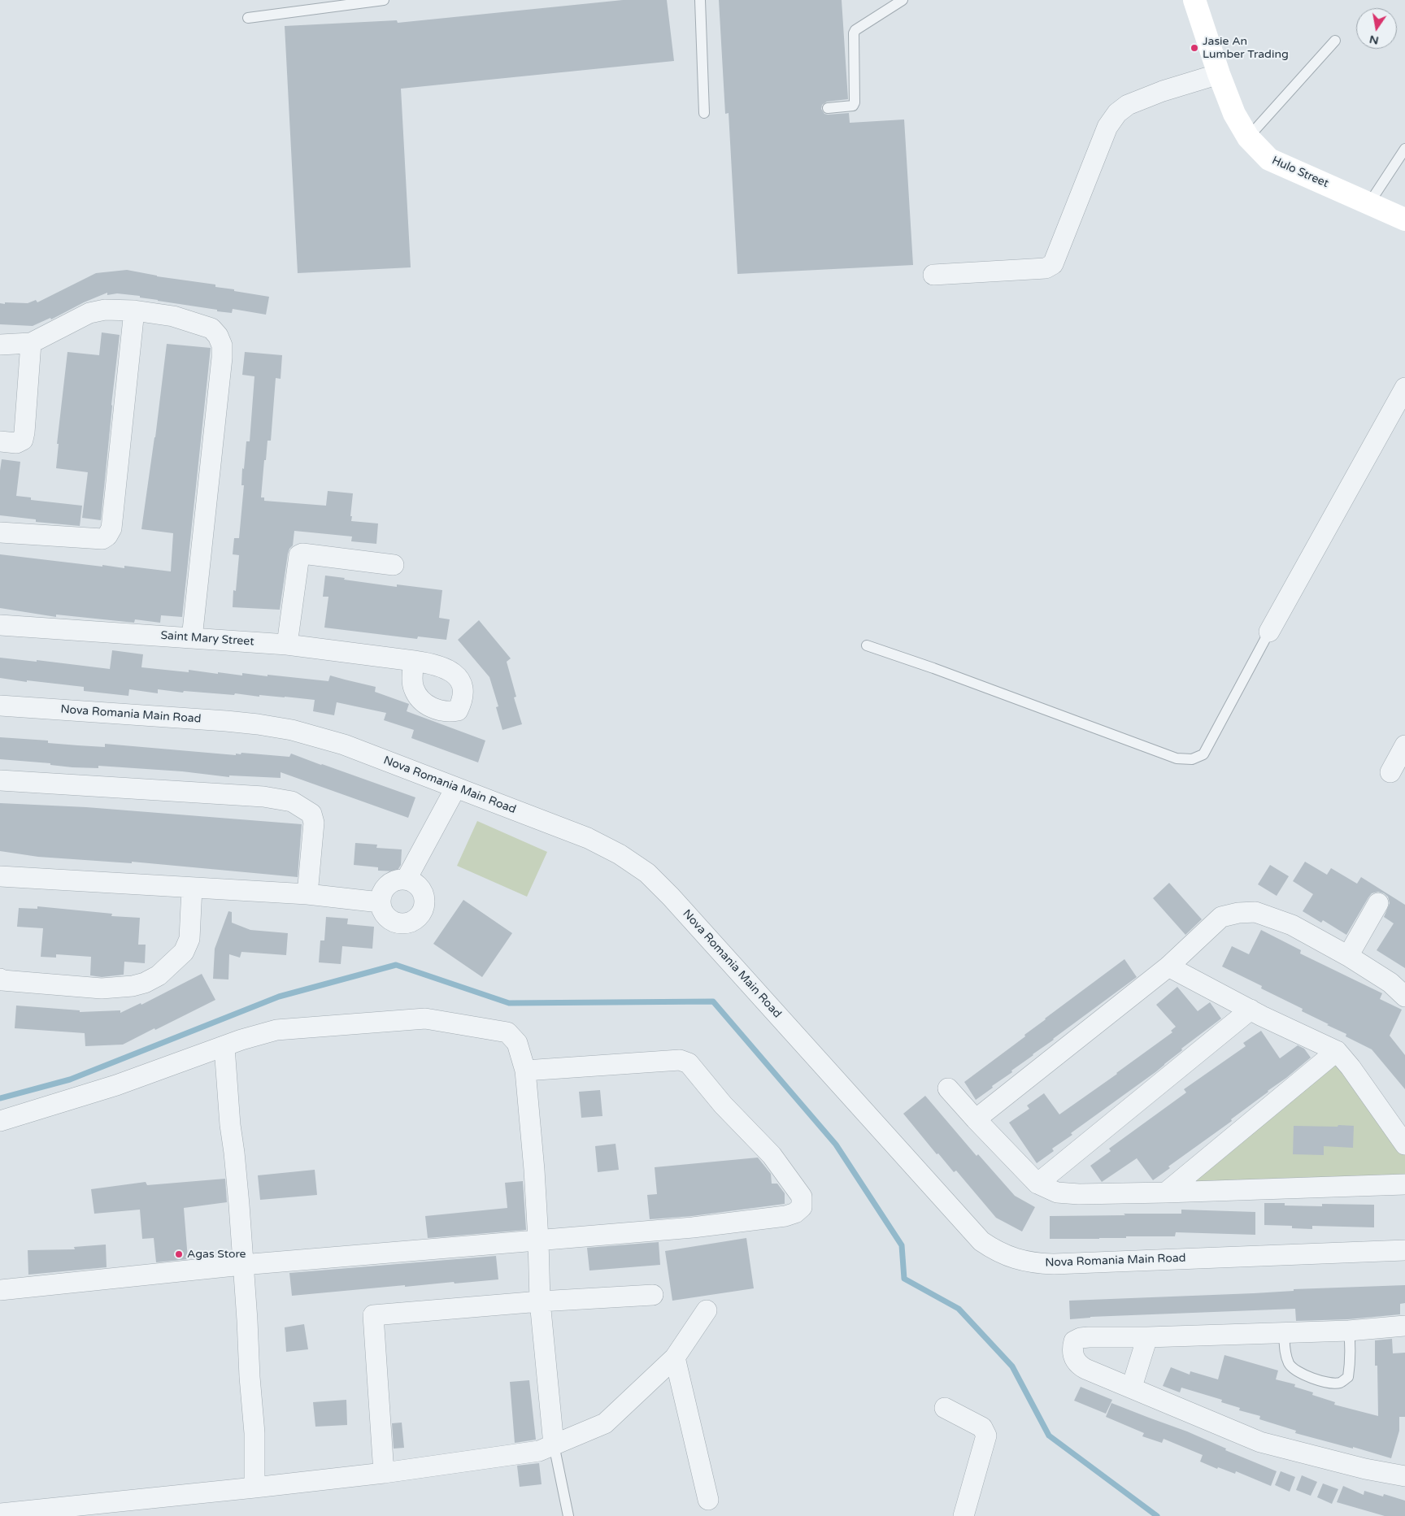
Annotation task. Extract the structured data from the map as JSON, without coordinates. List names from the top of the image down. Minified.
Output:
{"streets":{"main road":["Hulo Street"],"street":["Saint Mary Street","Nova Romania Main Road"]},"places":["Jasie An Lumber Trading","Agas Store"],"north":"bottom"}
